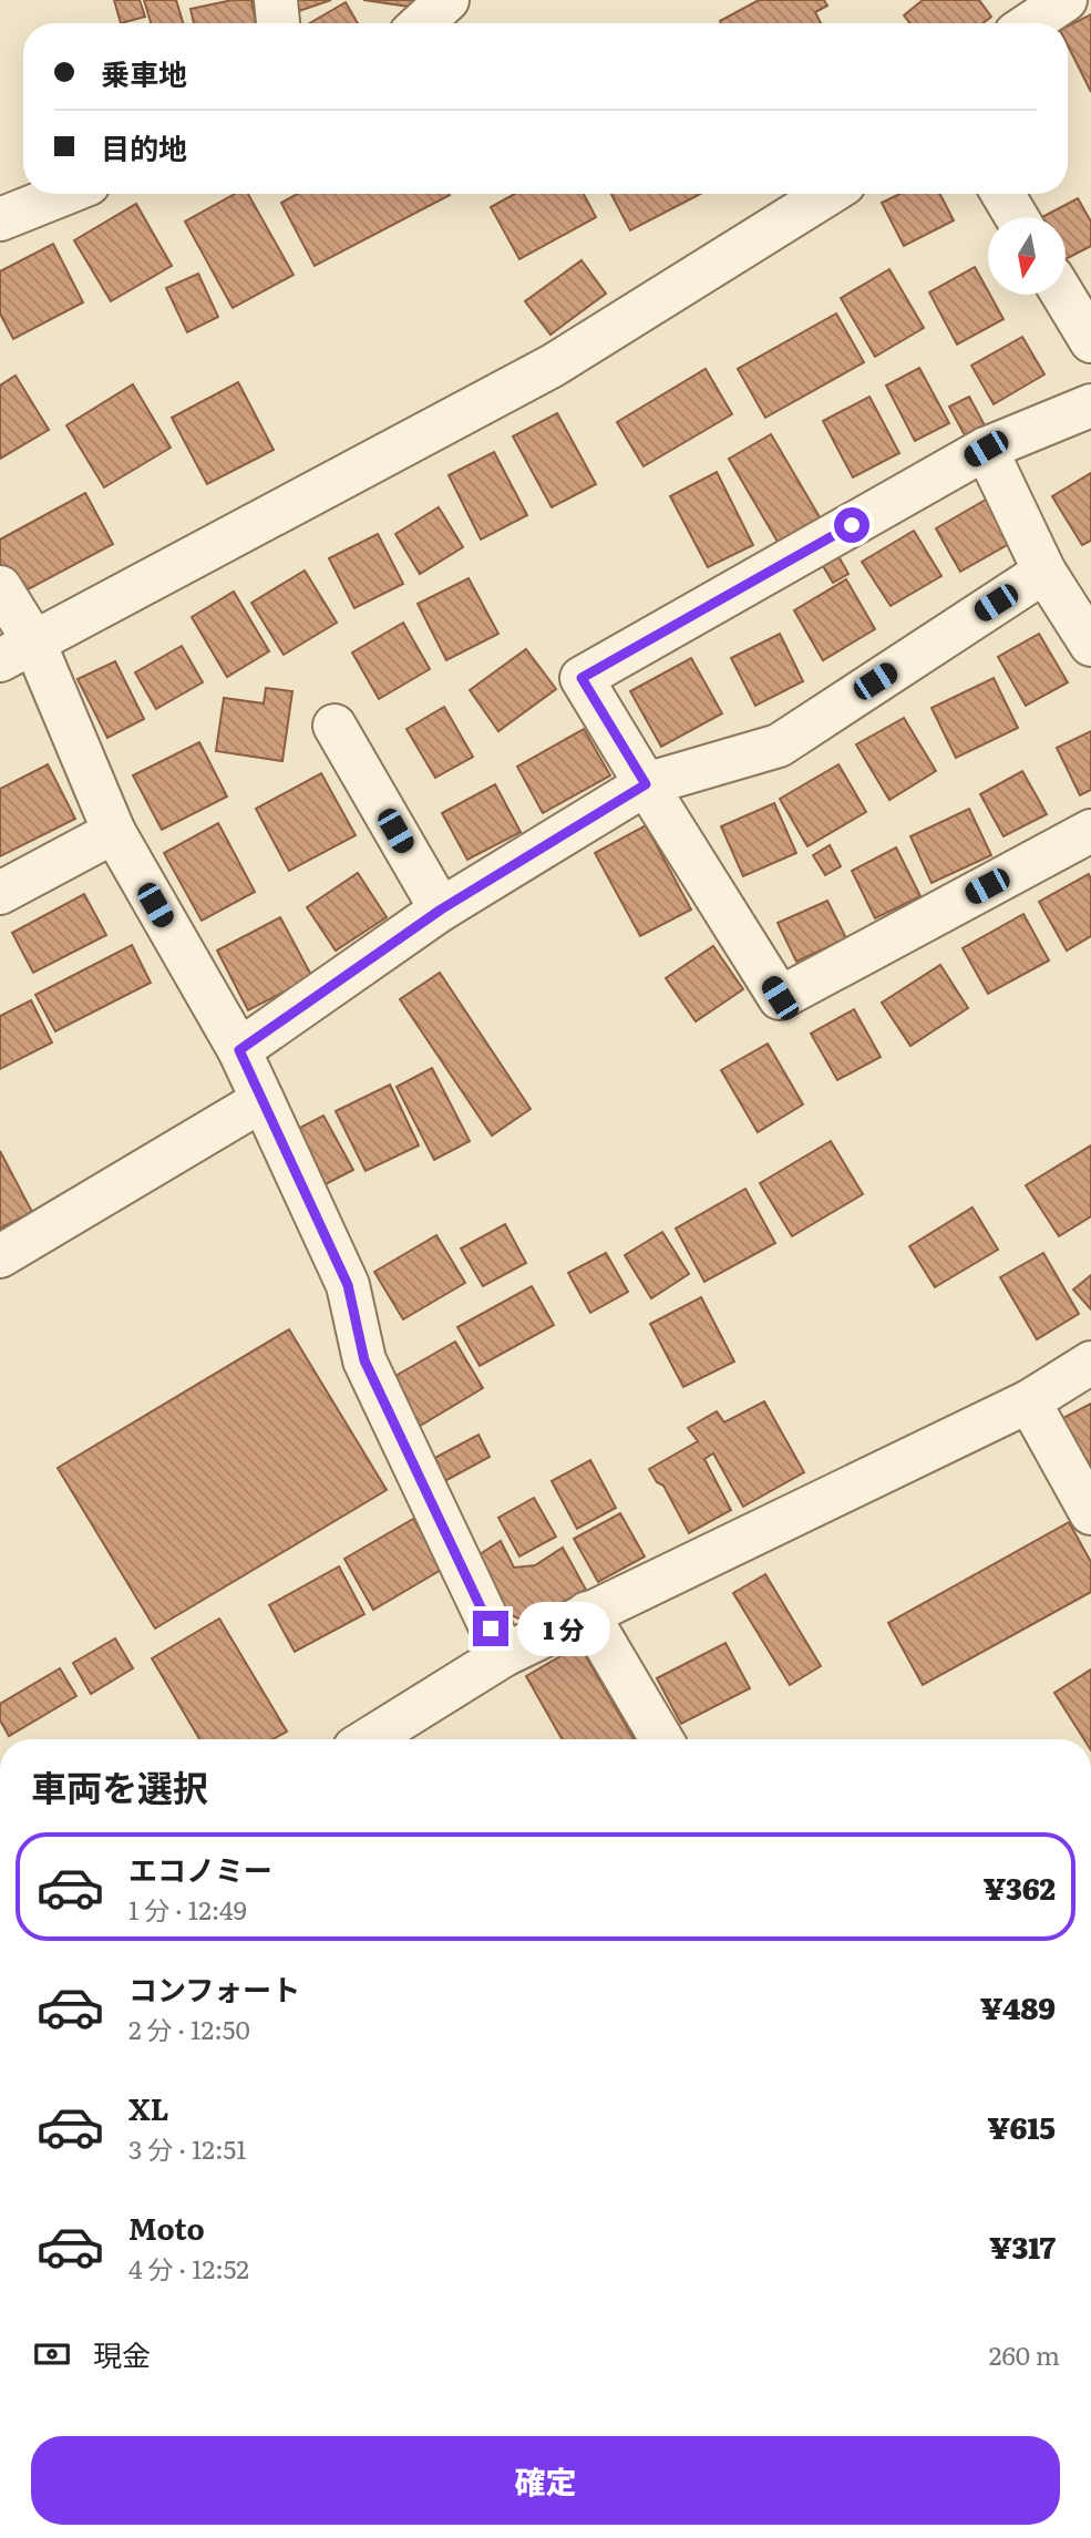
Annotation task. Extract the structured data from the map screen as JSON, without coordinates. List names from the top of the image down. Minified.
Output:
{"north":"bottom","page":{"banner":["乗車地","目的地"],"bubble":"1 分","heading":"車両を選択","list":[{"name":"エコノミー","note":"1 分 · 12:49","value":"¥362"},{"name":"コンフォート","note":"2 分 · 12:50","value":"¥489"},{"name":"XL","note":"3 分 · 12:51","value":"¥615"},{"name":"Moto","note":"4 分 · 12:52","value":"¥317"}],"pay":["現金","260 m"],"buttons":"確定"}}
